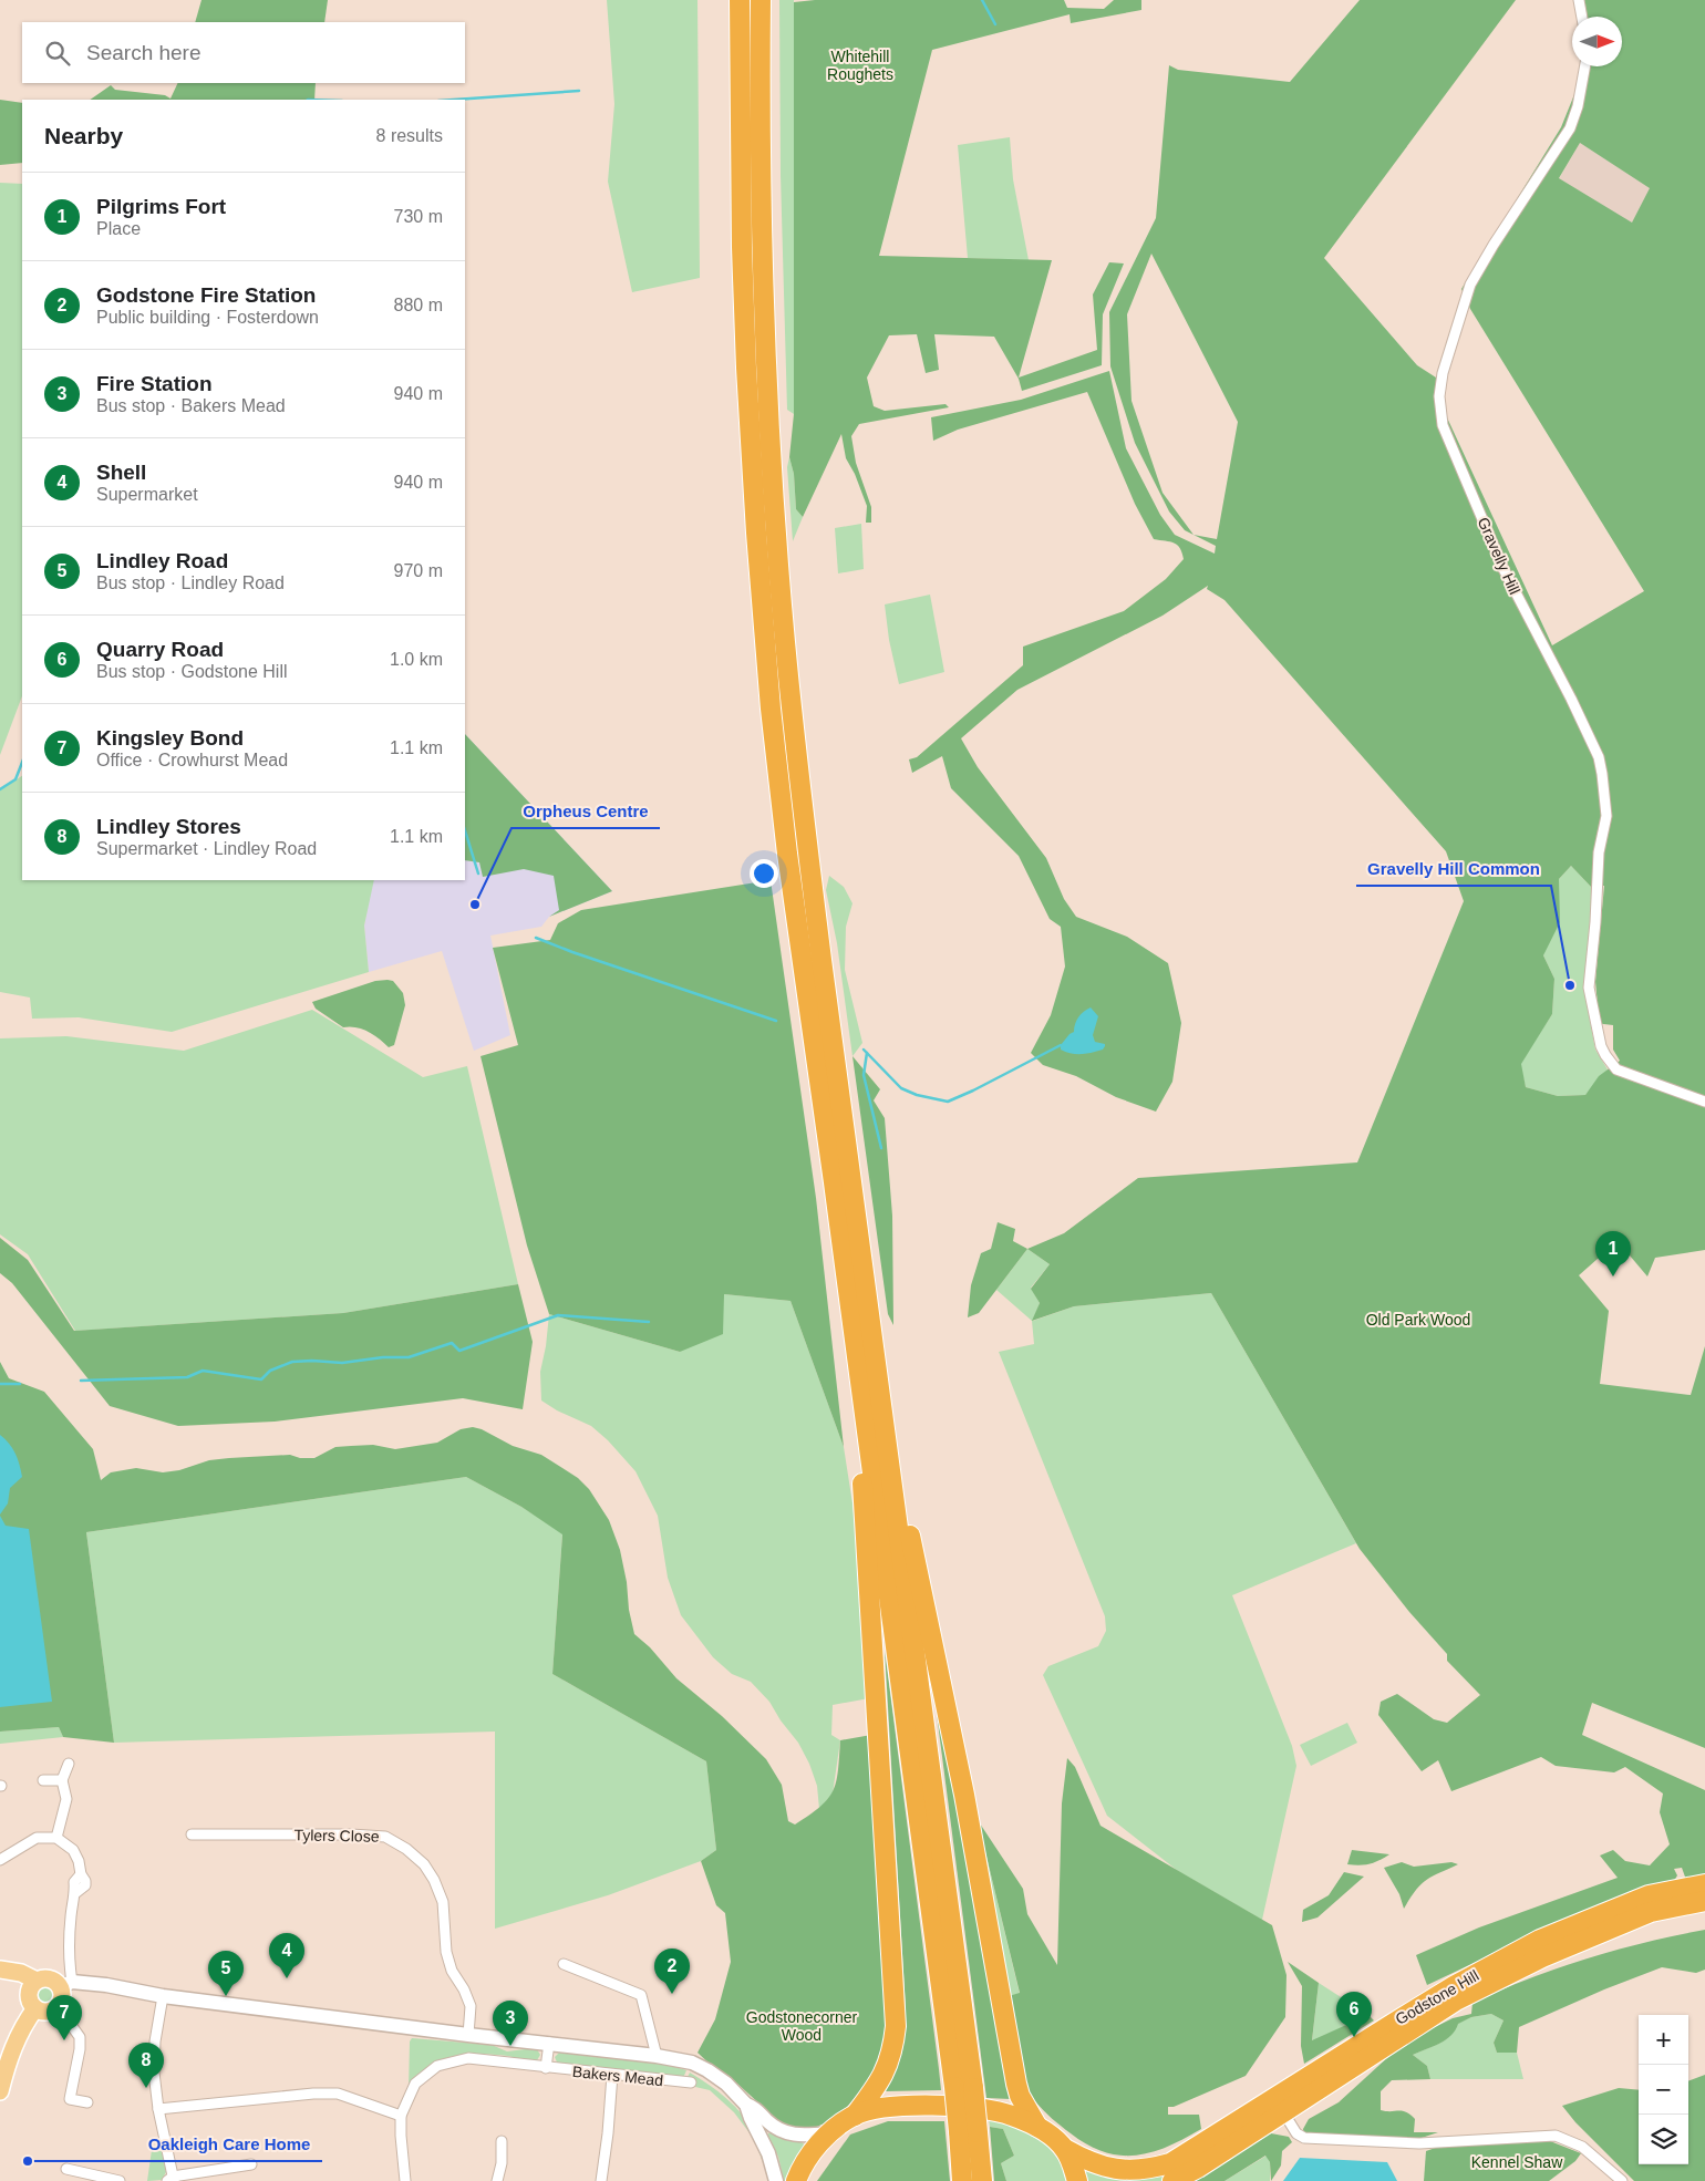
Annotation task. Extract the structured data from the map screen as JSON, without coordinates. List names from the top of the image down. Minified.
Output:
{"streets":{"highway":["Godstone Hill"],"street":["Gravelly Hill","Tylers Close","Bakers Mead"]},"parks":["Whitehill Roughets","Old Park Wood","Godstonecorner Wood","Kennel Shaw"],"places":["Orpheus Centre","Gravelly Hill Common","Oakleigh Care Home"],"north":"right","page":{"search":"Search here","heading":["Nearby","8 results"],"list":[{"mark":"1","name":"Pilgrims Fort","note":"Place","value":"730 m"},{"mark":"2","name":"Godstone Fire Station","note":"Public building · Fosterdown","value":"880 m"},{"mark":"3","name":"Fire Station","note":"Bus stop · Bakers Mead","value":"940 m"},{"mark":"4","name":"Shell","note":"Supermarket","value":"940 m"},{"mark":"5","name":"Lindley Road","note":"Bus stop · Lindley Road","value":"970 m"},{"mark":"6","name":"Quarry Road","note":"Bus stop · Godstone Hill","value":"1.0 km"},{"mark":"7","name":"Kingsley Bond","note":"Office · Crowhurst Mead","value":"1.1 km"},{"mark":"8","name":"Lindley Stores","note":"Supermarket · Lindley Road","value":"1.1 km"}],"pins":["1","4","2","5","6","7","3","8"],"map_buttons":["+","−"]}}
